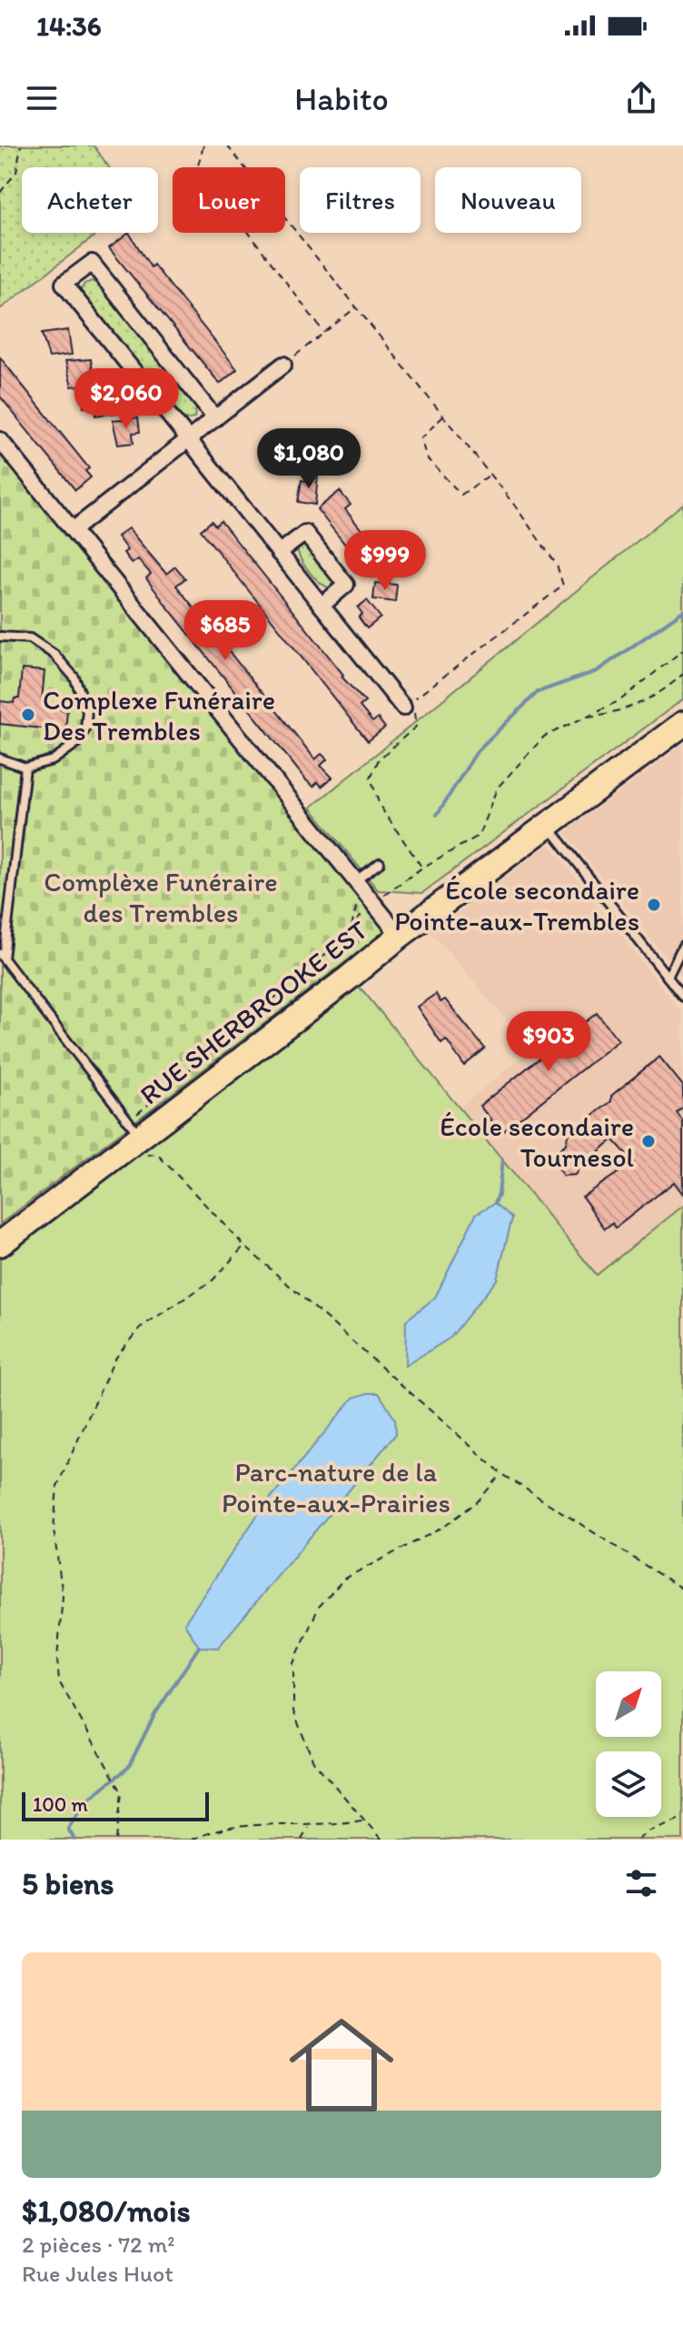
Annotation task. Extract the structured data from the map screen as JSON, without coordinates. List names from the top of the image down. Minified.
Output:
{"streets":{"main road":["RUE SHERBROOKE EST"]},"parks":["Complèxe Funéraire des Trembles","Parc-nature de la Pointe-aux-Prairies"],"places":["Complexe Funéraire Des Trembles","École secondaire Pointe-aux-Trembles","École secondaire Tournesol"],"scale_bar":"100 m","north":"top right","page":{"status":"14:36","header":"Habito","chip":["Acheter","Louer","Filtres","Nouveau"],"price":["$2,060","$1,080","$999","$685","$903"],"scale":"100 m","heading":"5 biens","list":[{"name":"$1,080/mois","note":"2 pièces · 72 m² · Rue Jules Huot"}]}}
